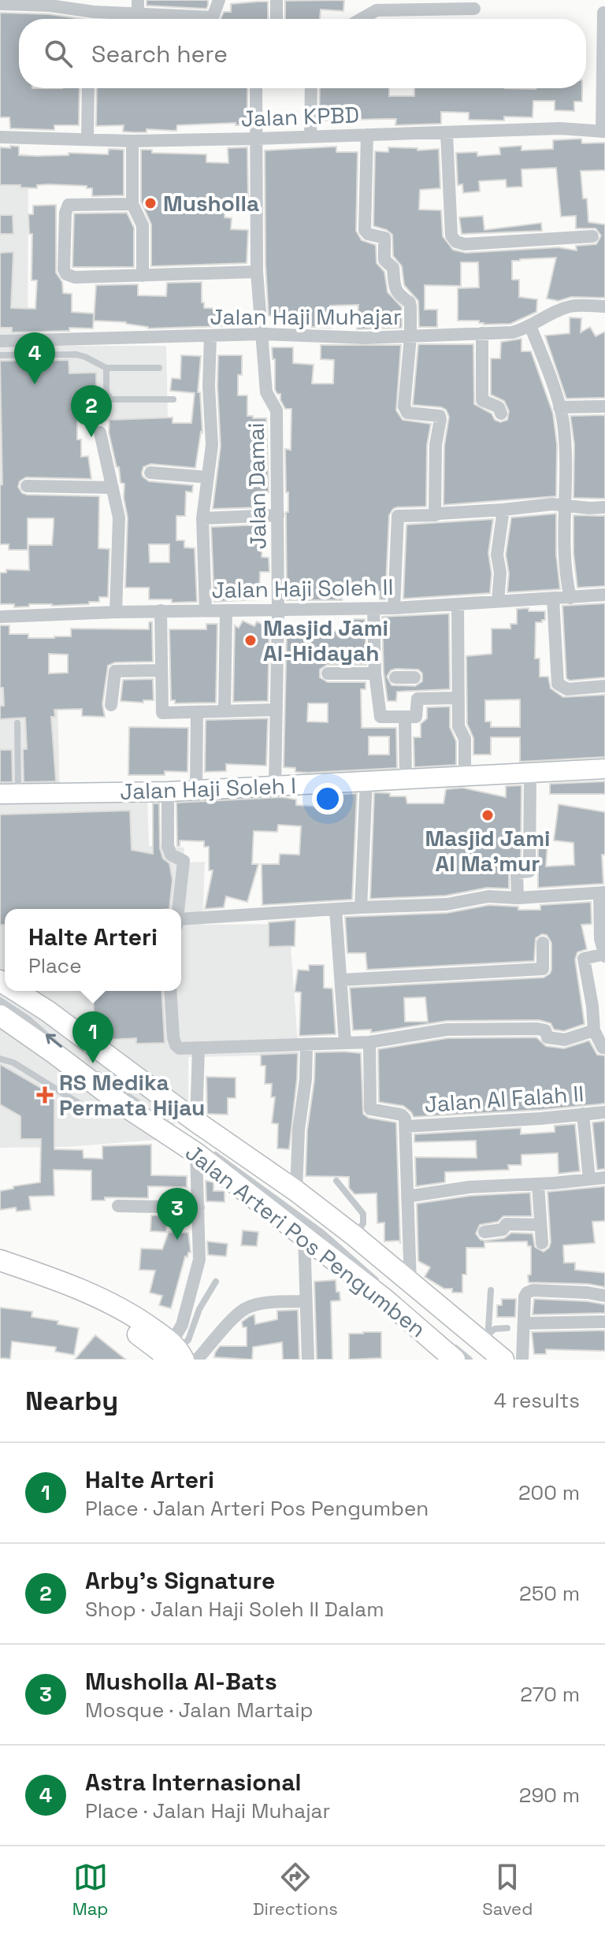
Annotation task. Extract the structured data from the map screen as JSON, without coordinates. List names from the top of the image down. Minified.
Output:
{"streets":{"main road":["Jalan Arteri Pos Pengumben"],"street":["Jalan KPBD","Jalan Haji Muhajar","Jalan Damai","Jalan Haji Soleh II","Jalan Haji Soleh I","Jalan Al Falah II"]},"crossings":[["Jalan KPBD","Jalan Damai"],["Jalan Haji Muhajar","Jalan Damai"],["Jalan Damai","Jalan Haji Soleh II"],["Jalan Damai","Jalan Haji Soleh I"],["Jalan Al Falah II","Jalan Arteri Pos Pengumben"]],"places":{"other":["Musholla","Masjid Jami Al-Hidayah","Masjid Jami Al Ma'mur"],"health":["RS Medika Permata Hijau"]},"page":{"search":"Search here","pins":["4","2","1","3"],"popup":["Halte Arteri","Place"],"heading":["Nearby","4 results"],"list":[{"mark":"1","name":"Halte Arteri","note":"Place · Jalan Arteri Pos Pengumben","value":"200 m"},{"mark":"2","name":"Arby's Signature","note":"Shop · Jalan Haji Soleh II Dalam","value":"250 m"},{"mark":"3","name":"Musholla Al-Bats","note":"Mosque · Jalan Martaip","value":"270 m"},{"mark":"4","name":"Astra Internasional","note":"Place · Jalan Haji Muhajar","value":"290 m"}],"nav":["Map","Directions","Saved"]}}
